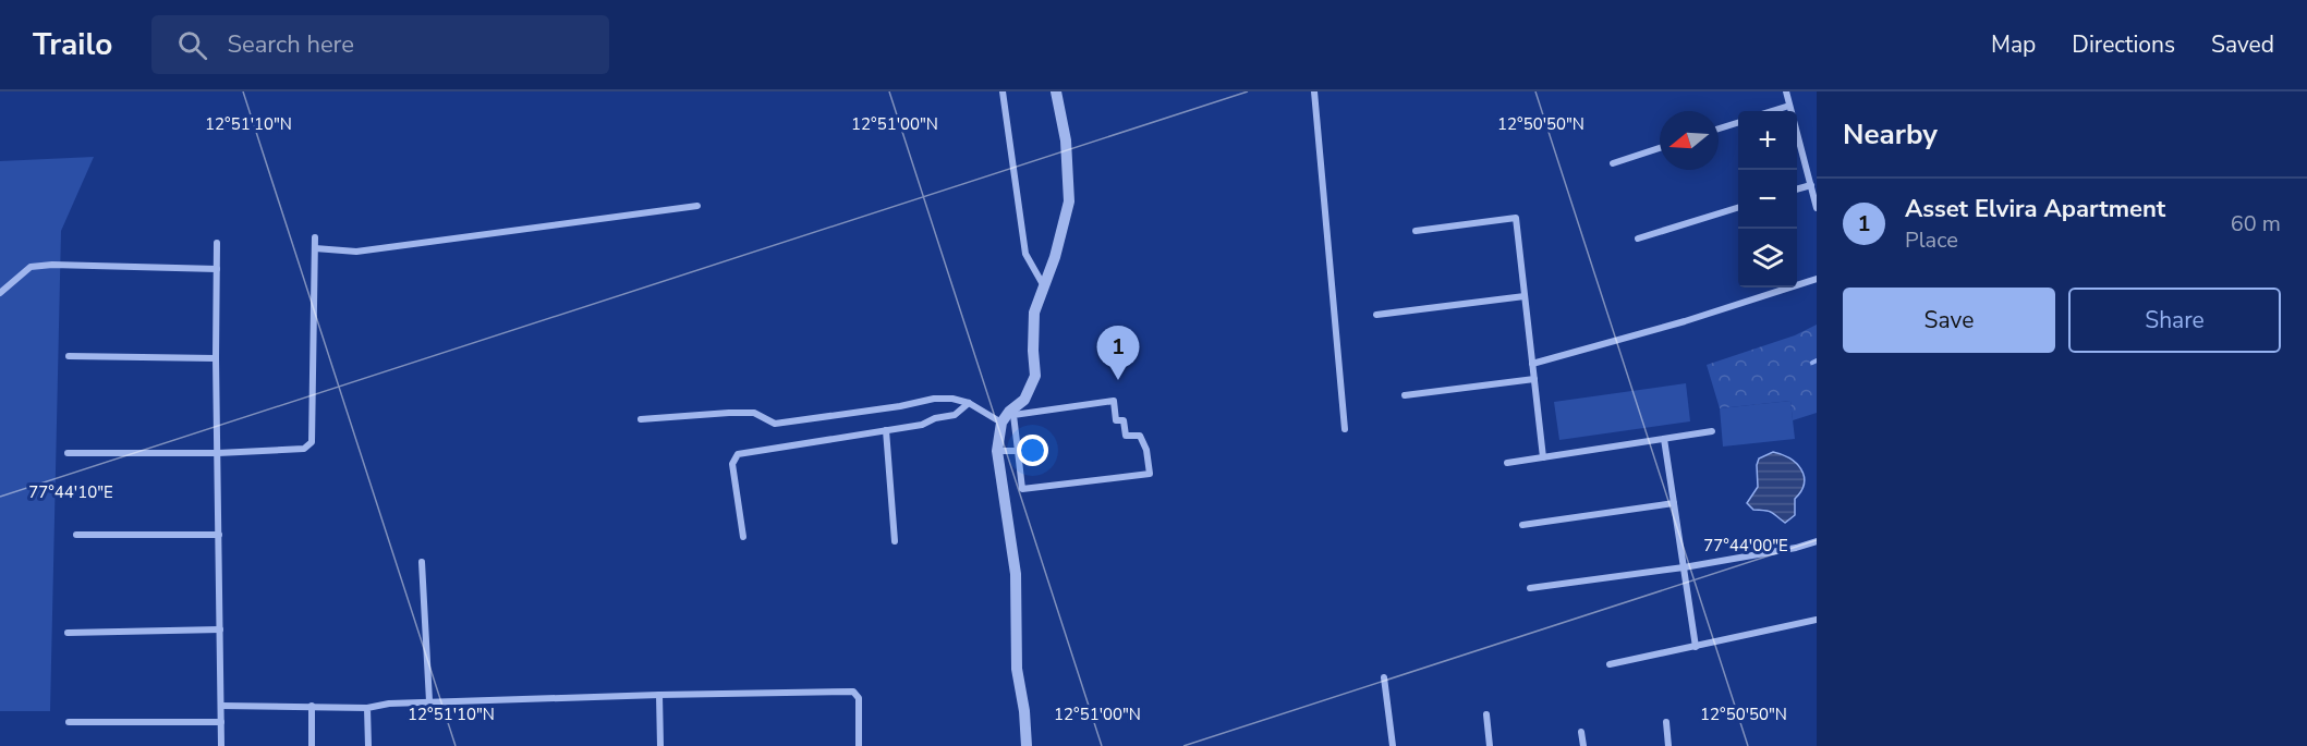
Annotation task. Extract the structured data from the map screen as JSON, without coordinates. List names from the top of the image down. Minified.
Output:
{"north":"left","page":{"header":"Trailo","search":"Search here","nav":["Map","Directions","Saved"],"heading":"Nearby","map_buttons":["+","−"],"list":[{"mark":"1","name":"Asset Elvira Apartment","note":"Place","value":"60 m"}],"buttons":["Save","Share"],"pins":"1"},"coordinates":["12°51'10\"N","12°51'00\"N","12°50'50\"N","77°44'10\"E","77°44'00\"E"]}
